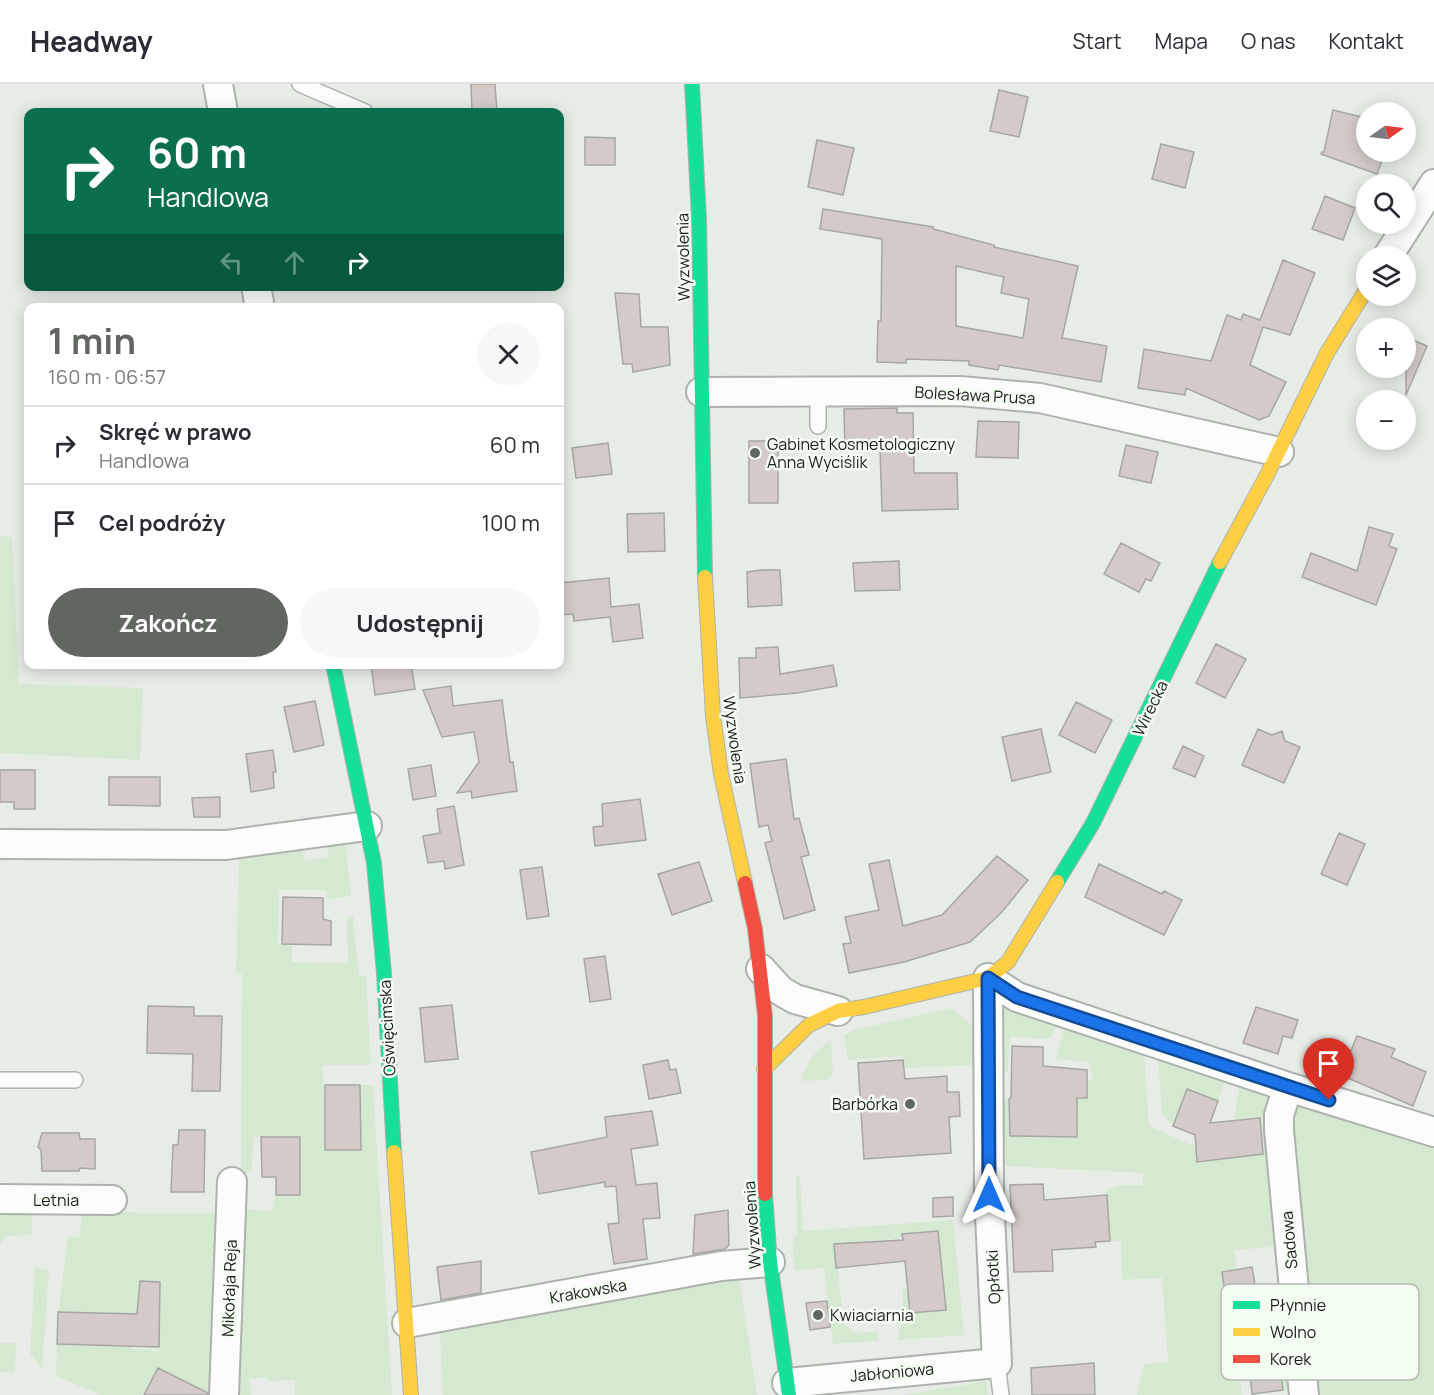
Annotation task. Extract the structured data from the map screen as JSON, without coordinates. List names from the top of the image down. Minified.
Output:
{"streets":{"street":["Wyzwolenia","Bolesława Prusa","Wirecka","Oświęcimska","Letnia","Sadowa","Opłotki","Mikołaja Reja","Krakowska","Jabłoniowa"]},"crossings":[["Wyzwolenia","Bolesława Prusa"],["Wyzwolenia","Wirecka"],["Wyzwolenia","Krakowska"],["Wyzwolenia","Jabłoniowa"],["Bolesława Prusa","Wirecka"],["Wirecka","Opłotki"],["Oświęcimska","Krakowska"],["Opłotki","Jabłoniowa"]],"places":["Gabinet Kosmetologiczny Anna Wyciślik","Barbórka","Kwiaciarnia"],"legend":["Płynnie","Wolno","Korek"],"north":"right","page":{"header":"Headway","nav":["Start","Mapa","O nas","Kontakt"],"map_buttons":["+","−"],"turn":["60 m","Handlowa"],"heading":["1 min","160 m · 06:57"],"list":[{"name":"Skręć w prawo","note":"Handlowa","value":"60 m"},{"name":"Cel podróży","value":"100 m"}],"buttons":["Zakończ","Udostępnij"]}}
